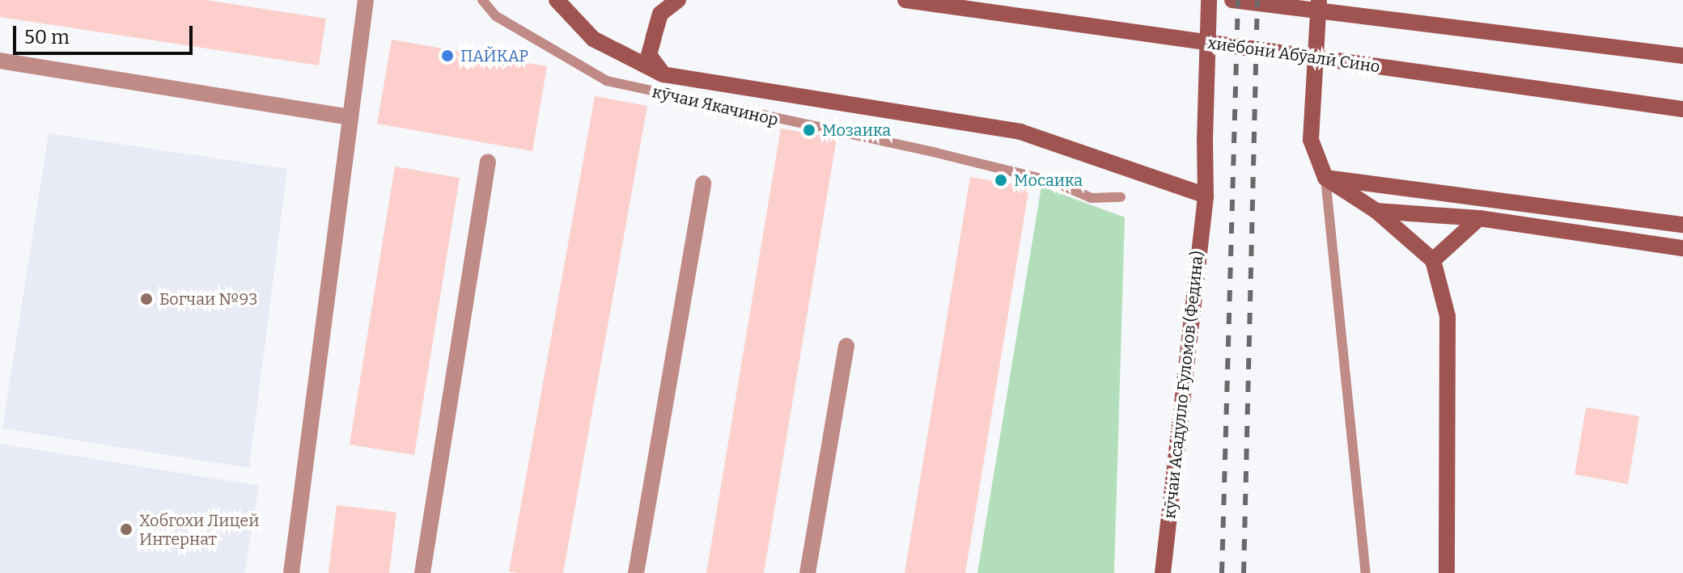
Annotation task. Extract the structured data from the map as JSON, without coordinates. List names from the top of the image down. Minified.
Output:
{"streets":{"main road":["хиёбони Абӯалӣ Сино","кӯчаи Асадулло Ғуломов (Федина)"],"lane":["кӯчаи Якачинор"]},"places":["ПАЙКАР","Мозаика","Мосаика","Богчаи №93","Хобгохи Лицей Интернат"],"scale_bar":"50 m"}
